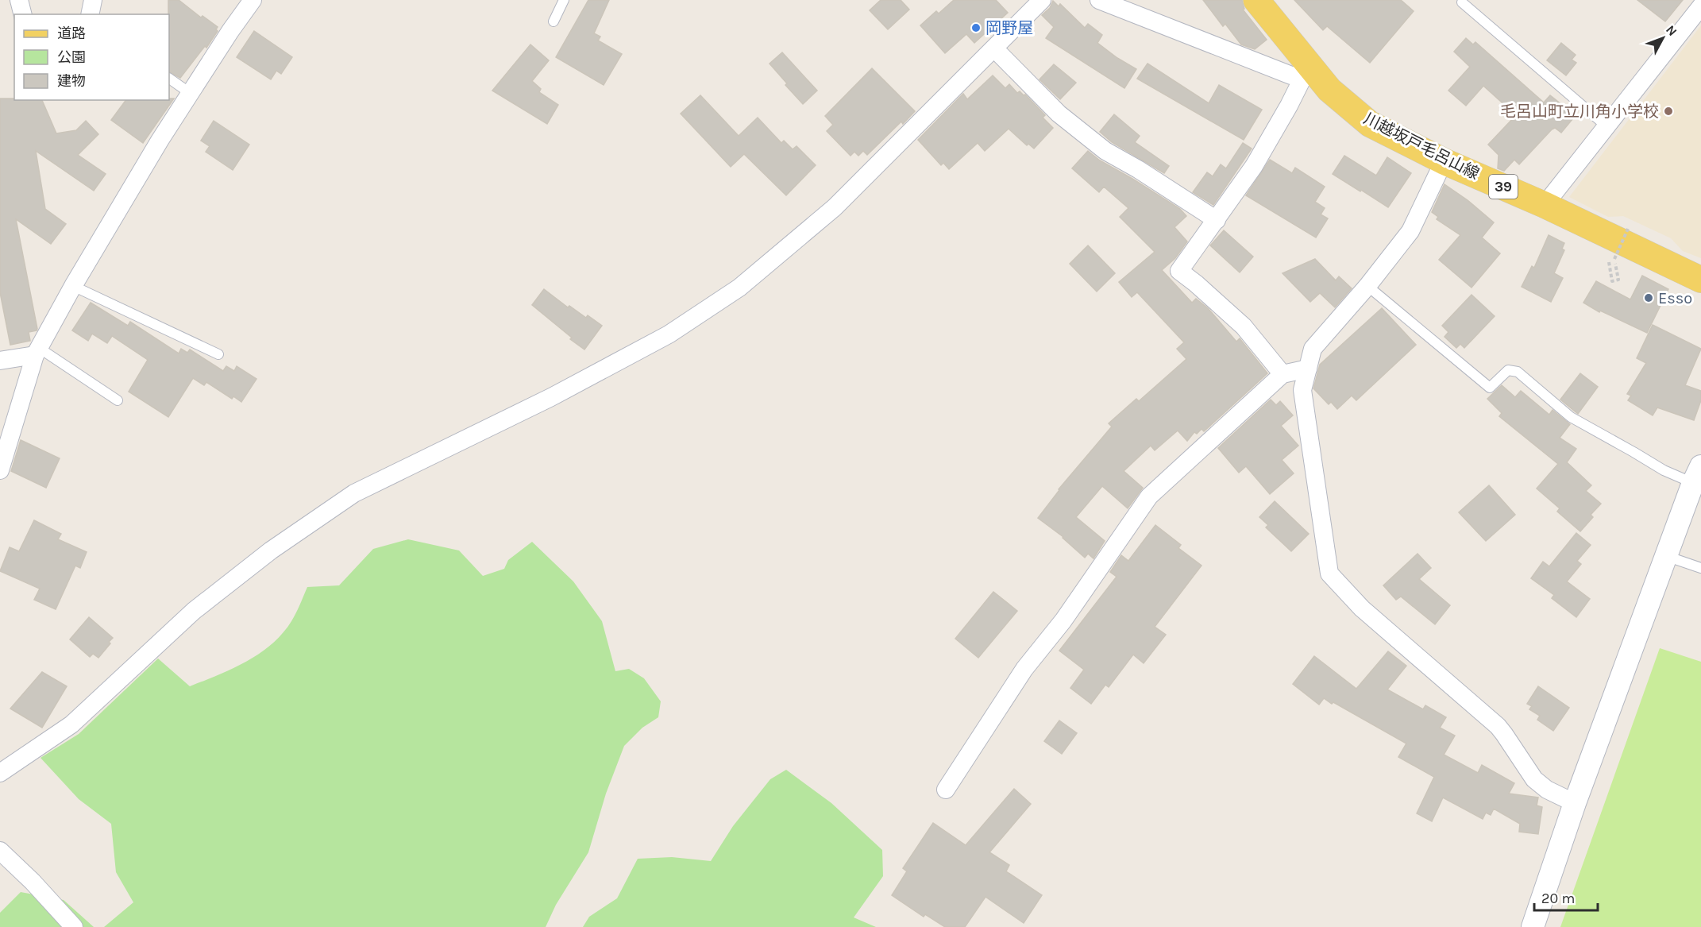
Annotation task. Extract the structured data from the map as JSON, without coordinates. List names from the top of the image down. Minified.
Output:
{"streets":{"main road":["川越坂戸毛呂山線","39"]},"places":["岡野屋","毛呂山町立川角小学校","Esso"],"legend":["道路","公園","建物"],"scale_bar":"20 m","north":"top right"}
